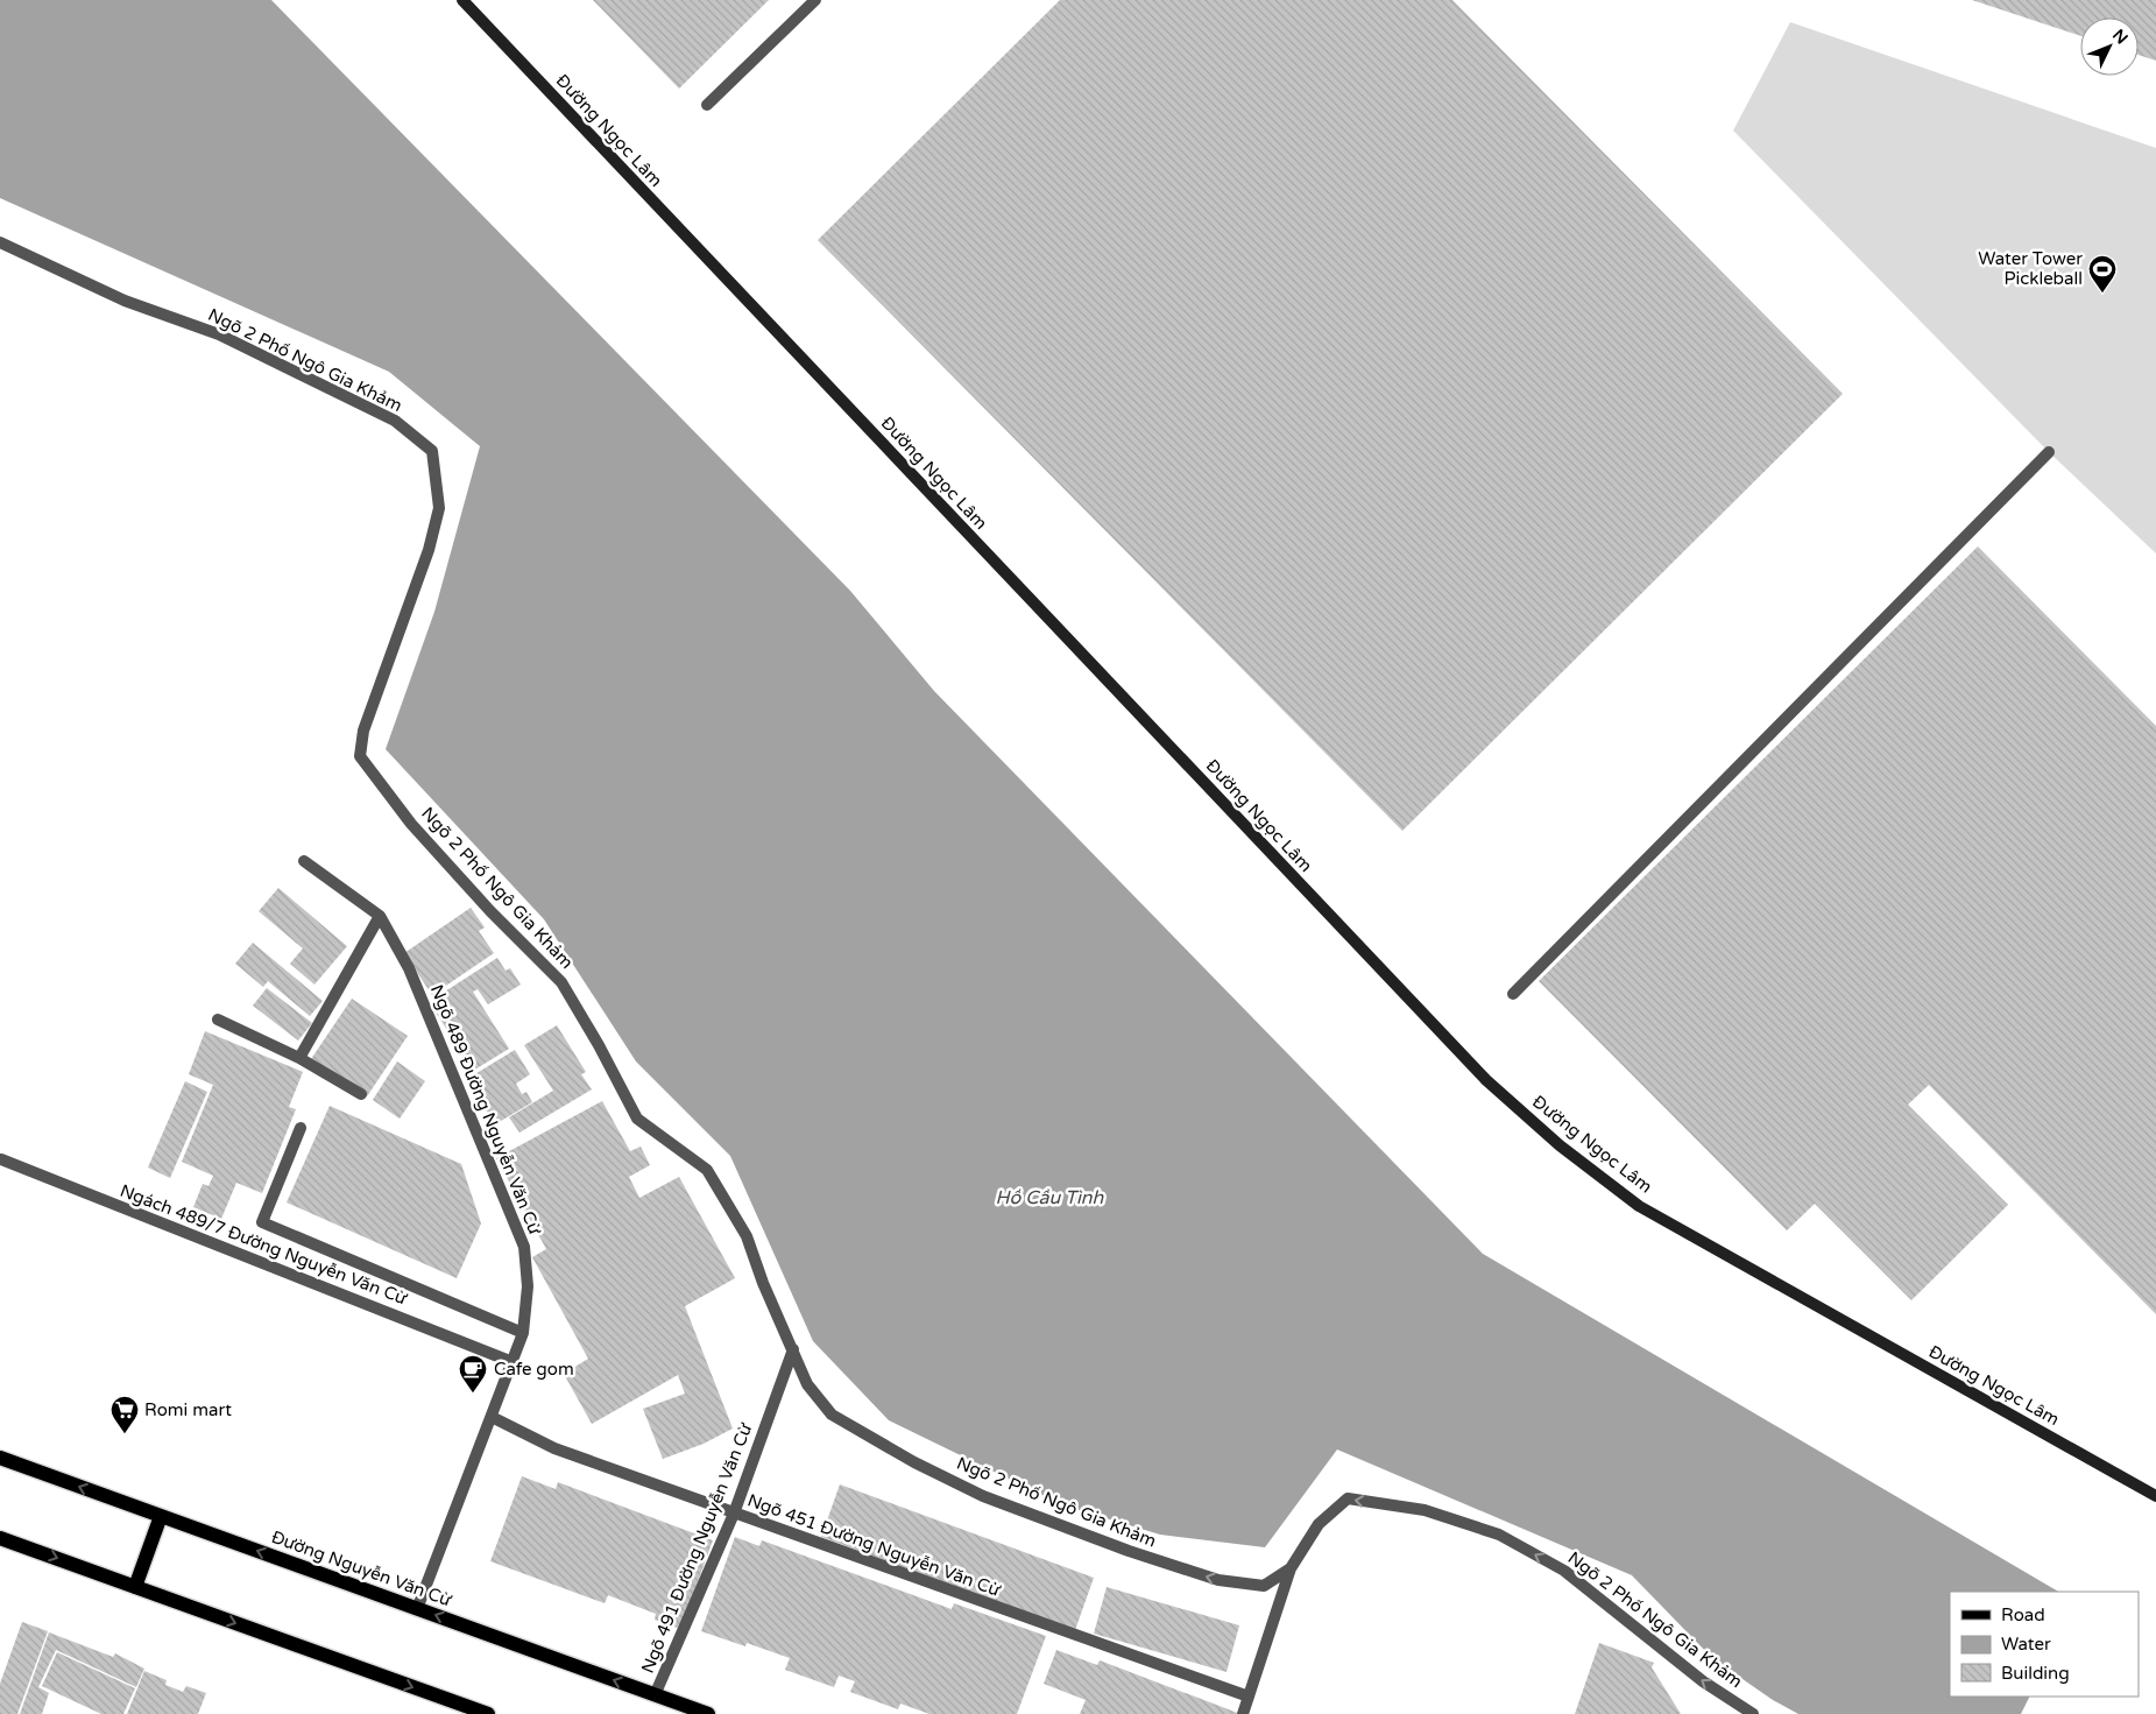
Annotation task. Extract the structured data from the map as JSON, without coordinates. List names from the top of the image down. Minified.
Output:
{"streets":{"main road":["Đường Ngọc Lâm","Đường Nguyễn Văn Cừ"],"street":["Ngõ 2 Phố Ngô Gia Khảm","Ngõ 489 Đường Nguyễn Văn Cừ","Ngách 489/7 Đường Nguyễn Văn Cừ","Ngõ 451 Đường Nguyễn Văn Cừ","Ngõ 491 Đường Nguyễn Văn Cừ"]},"crossings":[["Ngõ 2 Phố Ngô Gia Khảm","Ngõ 491 Đường Nguyễn Văn Cừ"],["Ngõ 489 Đường Nguyễn Văn Cừ","Ngách 489/7 Đường Nguyễn Văn Cừ"],["Ngõ 489 Đường Nguyễn Văn Cừ","Ngõ 451 Đường Nguyễn Văn Cừ"],["Ngõ 489 Đường Nguyễn Văn Cừ","Đường Nguyễn Văn Cừ"],["Ngõ 451 Đường Nguyễn Văn Cừ","Ngõ 491 Đường Nguyễn Văn Cừ"],["Ngõ 491 Đường Nguyễn Văn Cừ","Đường Nguyễn Văn Cừ"]],"one_way":["Ngõ 2 Phố Ngô Gia Khảm"],"water":["Hồ Cầu Tình"],"places":{"sports":["Water Tower Pickleball"],"cafe":["Cafe gom"],"supermarket":["Romi mart"]},"legend":["Road","Water","Building"],"north":"top right"}
